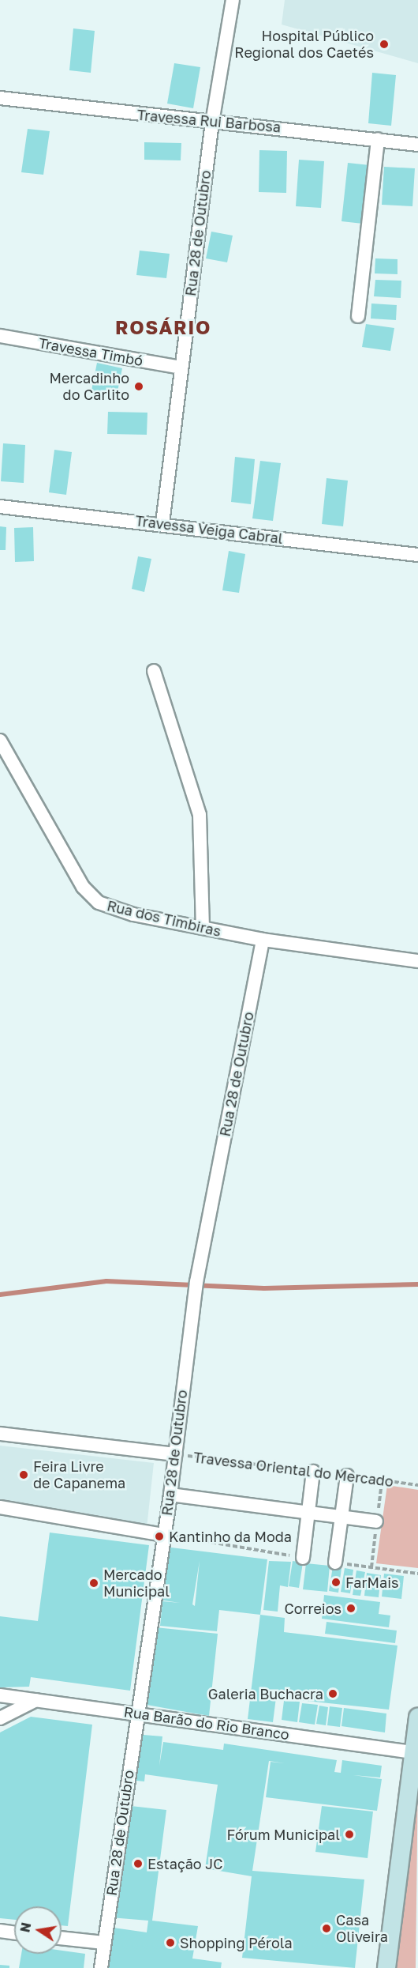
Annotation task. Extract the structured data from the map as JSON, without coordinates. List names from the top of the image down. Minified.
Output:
{"streets":{"street":["Travessa Rui Barbosa","Rua 28 de Outubro","Travessa Timbó","Travessa Veiga Cabral","Rua dos Timbiras","Travessa Oriental do Mercado","Rua Barão do Rio Branco"]},"crossings":[["Travessa Rui Barbosa","Rua 28 de Outubro"],["Rua 28 de Outubro","Travessa Timbó"],["Rua 28 de Outubro","Travessa Veiga Cabral"],["Rua 28 de Outubro","Rua dos Timbiras"],["Rua 28 de Outubro","Travessa Oriental do Mercado"],["Rua 28 de Outubro","Rua Barão do Rio Branco"]],"districts":["ROSÁRIO"],"places":["Hospital Público Regional dos Caetés","Mercadinho do Carlito","Feira Livre de Capanema","Kantinho da Moda","FarMais","Mercado Municipal","Correios","Galeria Buchacra","Fórum Municipal","Estação JC","Casa Oliveira","Shopping Pérola"],"north":"left"}
